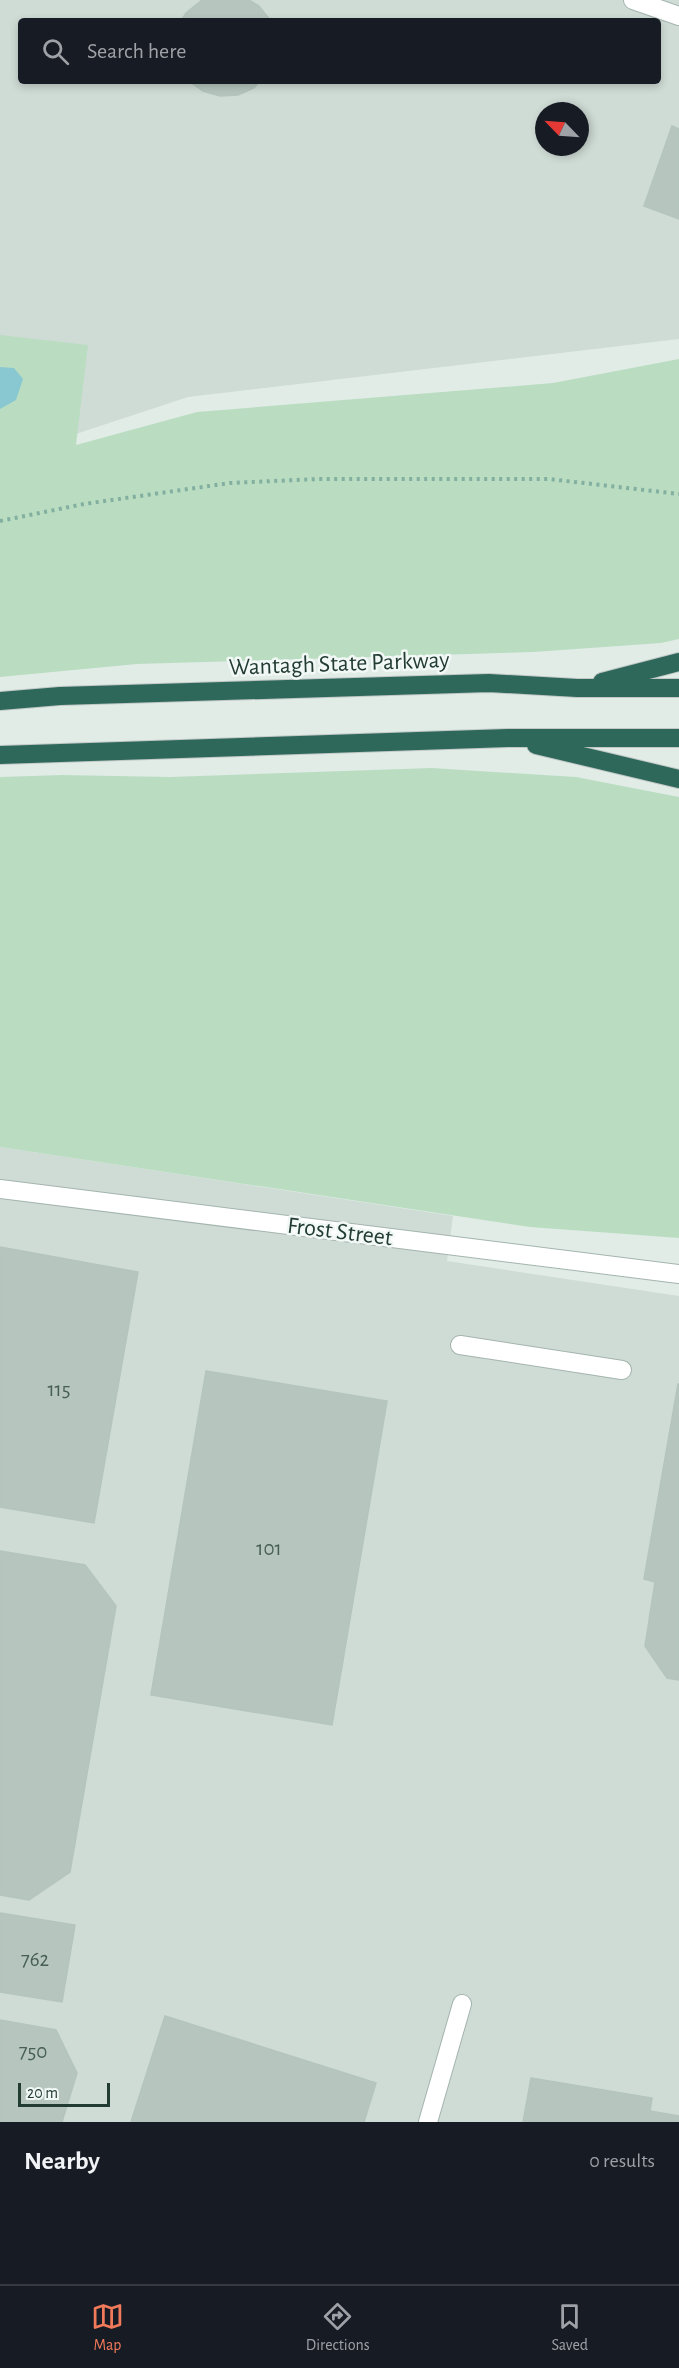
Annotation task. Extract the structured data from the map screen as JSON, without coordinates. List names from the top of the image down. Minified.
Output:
{"streets":{"highway":["Wantagh State Parkway"],"street":["Frost Street"]},"house_numbers":["115","101","762","750"],"scale_bar":"20 m","north":"top left","page":{"search":"Search here","scale":"20 m","heading":["Nearby","0 results"],"nav":["Map","Directions","Saved"]}}
